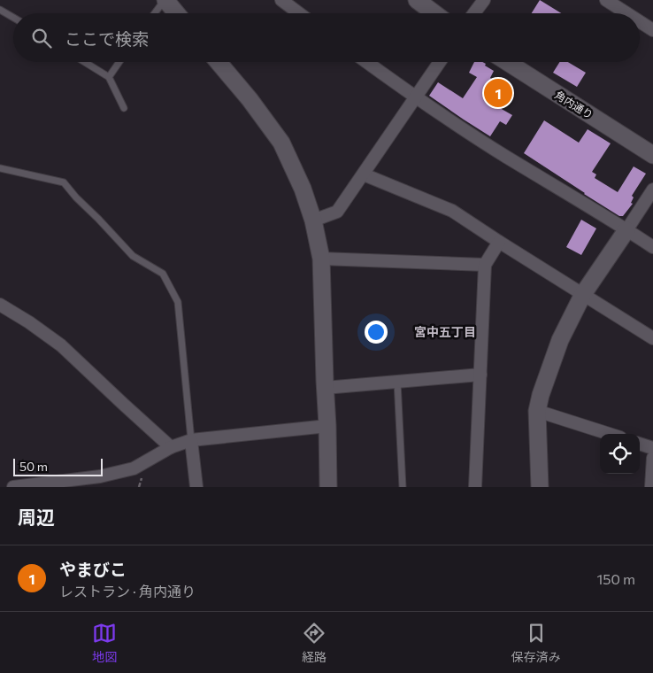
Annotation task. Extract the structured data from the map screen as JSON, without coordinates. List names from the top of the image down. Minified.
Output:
{"streets":{"street":["角内通り"]},"districts":["宮中五丁目"],"scale_bar":"50 m","page":{"search":"ここで検索","pins":"1","scale":"50 m","heading":"周辺","list":[{"mark":"1","name":"やまびこ","note":"レストラン · 角内通り","value":"150 m"}],"nav":["地図","経路","保存済み"]}}
